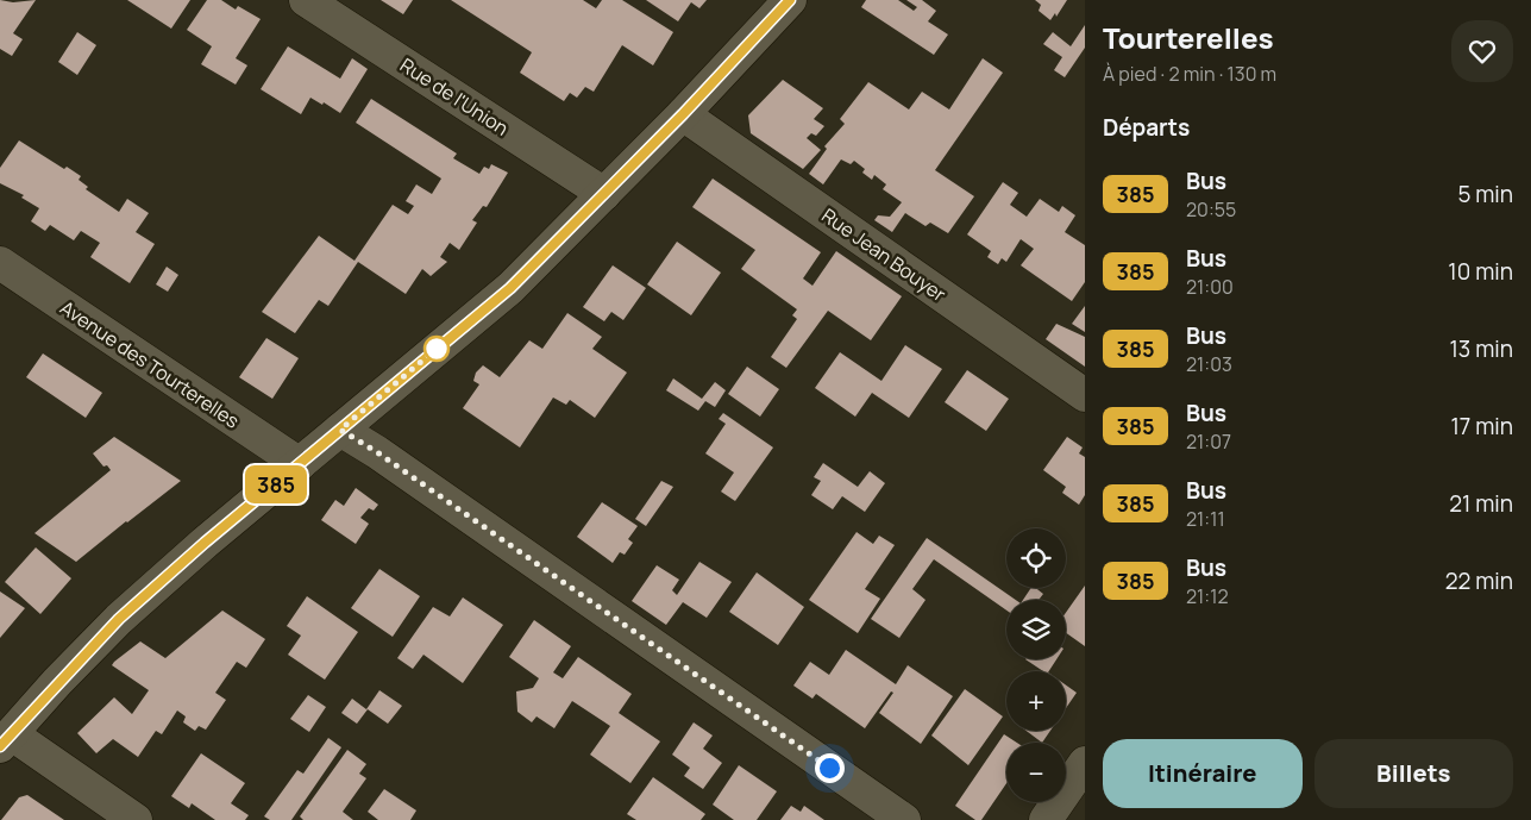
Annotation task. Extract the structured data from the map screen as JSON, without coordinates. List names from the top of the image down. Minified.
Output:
{"streets":{"street":["Rue de l'Union","Rue Jean Bouyer","Avenue des Tourterelles"]},"lines":["bus line 385"],"page":{"on_map":"385","heading":[["Tourterelles","À pied · 2 min · 130 m"],"Départs"],"list":[{"mark":"385","name":"Bus","note":"20:55","value":"5 min"},{"mark":"385","name":"Bus","note":"21:00","value":"10 min"},{"mark":"385","name":"Bus","note":"21:03","value":"13 min"},{"mark":"385","name":"Bus","note":"21:07","value":"17 min"},{"mark":"385","name":"Bus","note":"21:11","value":"21 min"},{"mark":"385","name":"Bus","note":"21:12","value":"22 min"}],"map_buttons":["+","−"],"buttons":["Itinéraire","Billets"]}}
